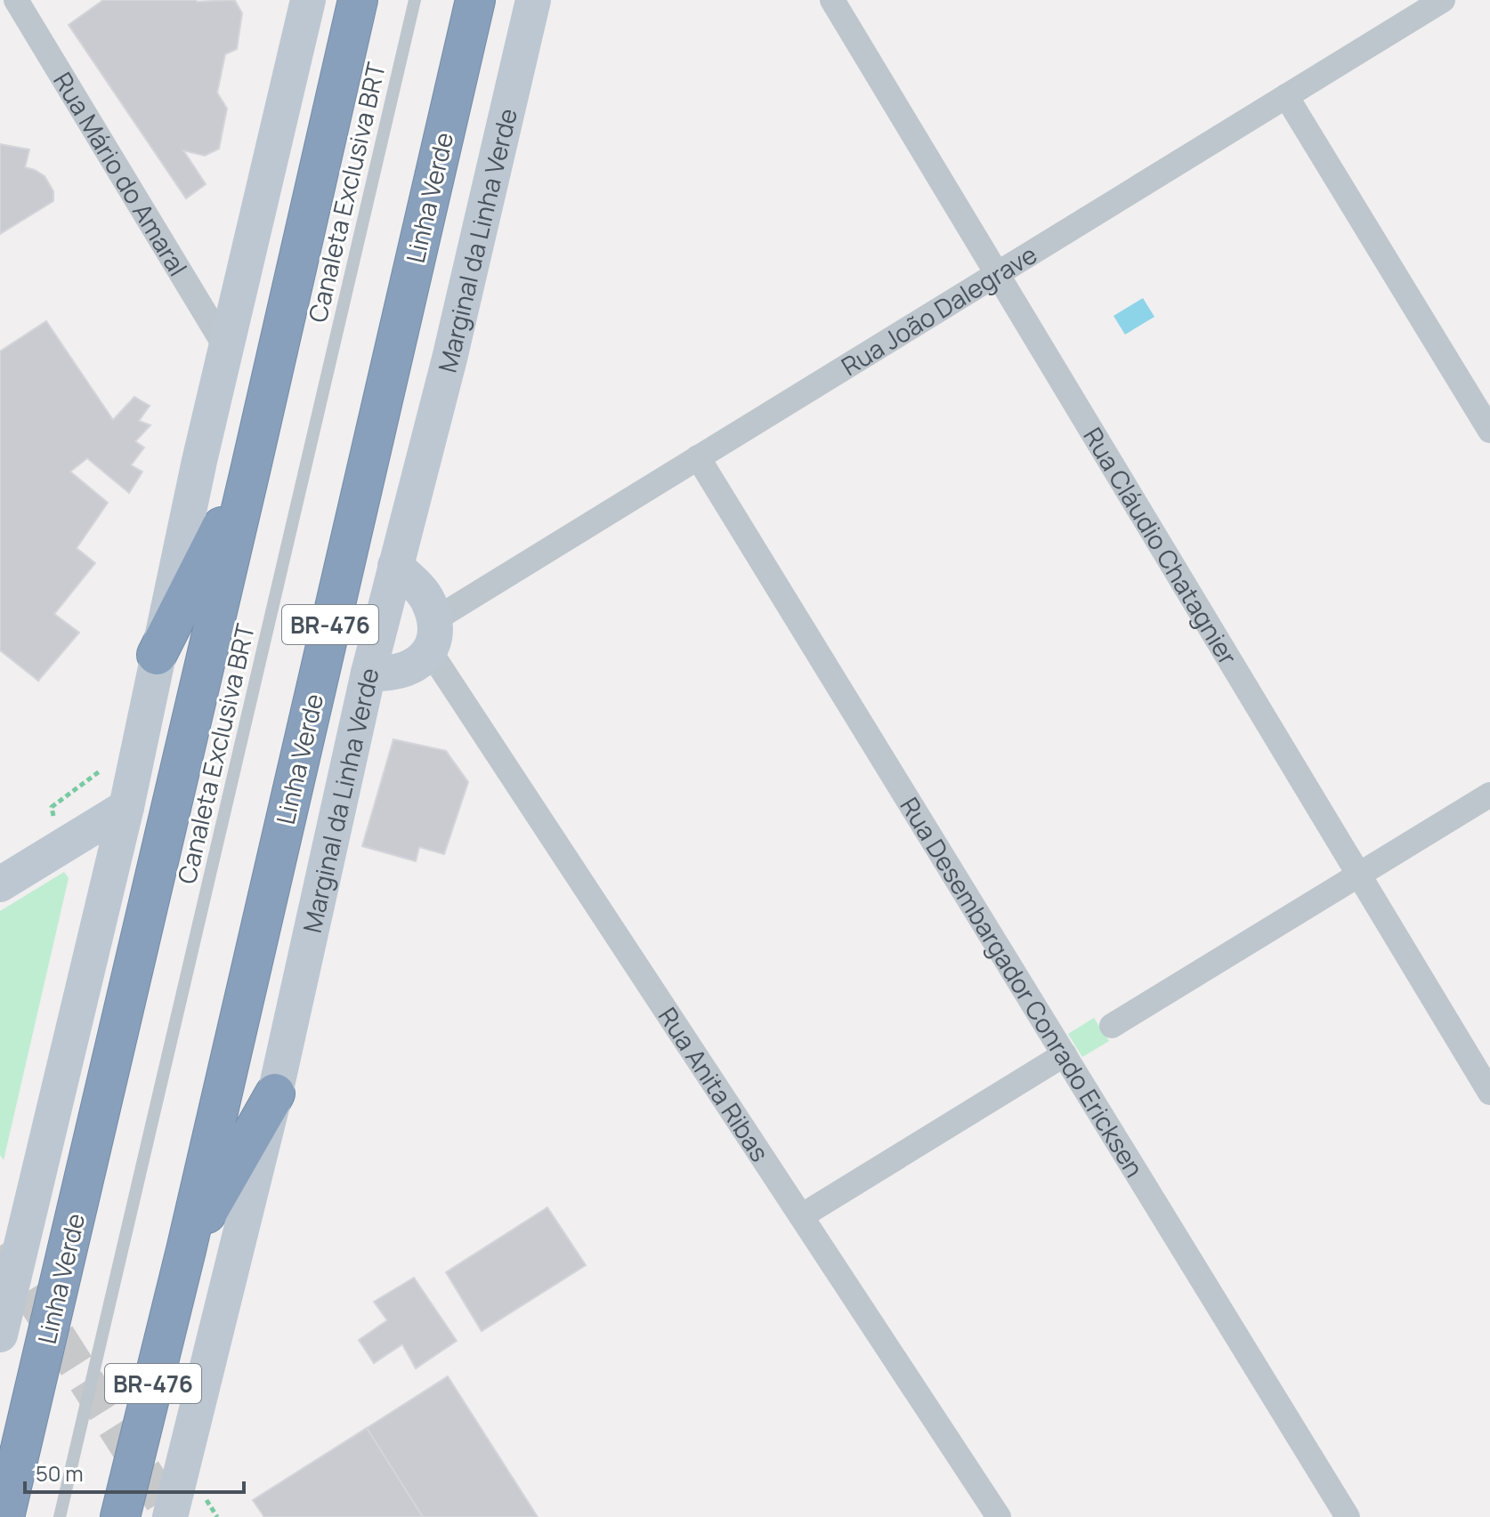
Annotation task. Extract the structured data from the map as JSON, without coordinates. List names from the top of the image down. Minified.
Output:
{"streets":{"highway":["Linha Verde","BR-476"],"main road":["Marginal da Linha Verde"],"street":["Rua Mário do Amaral","Rua João Dalegrave","Rua Cláudio Chatagnier","Rua Desembargador Conrado Ericksen","Rua Anita Ribas"],"lane":["Canaleta Exclusiva BRT"]},"crossings":[["Rua João Dalegrave","Rua Cláudio Chatagnier"],["Rua João Dalegrave","Rua Desembargador Conrado Ericksen"],["Rua João Dalegrave","Rua Anita Ribas"]],"scale_bar":"50 m"}
